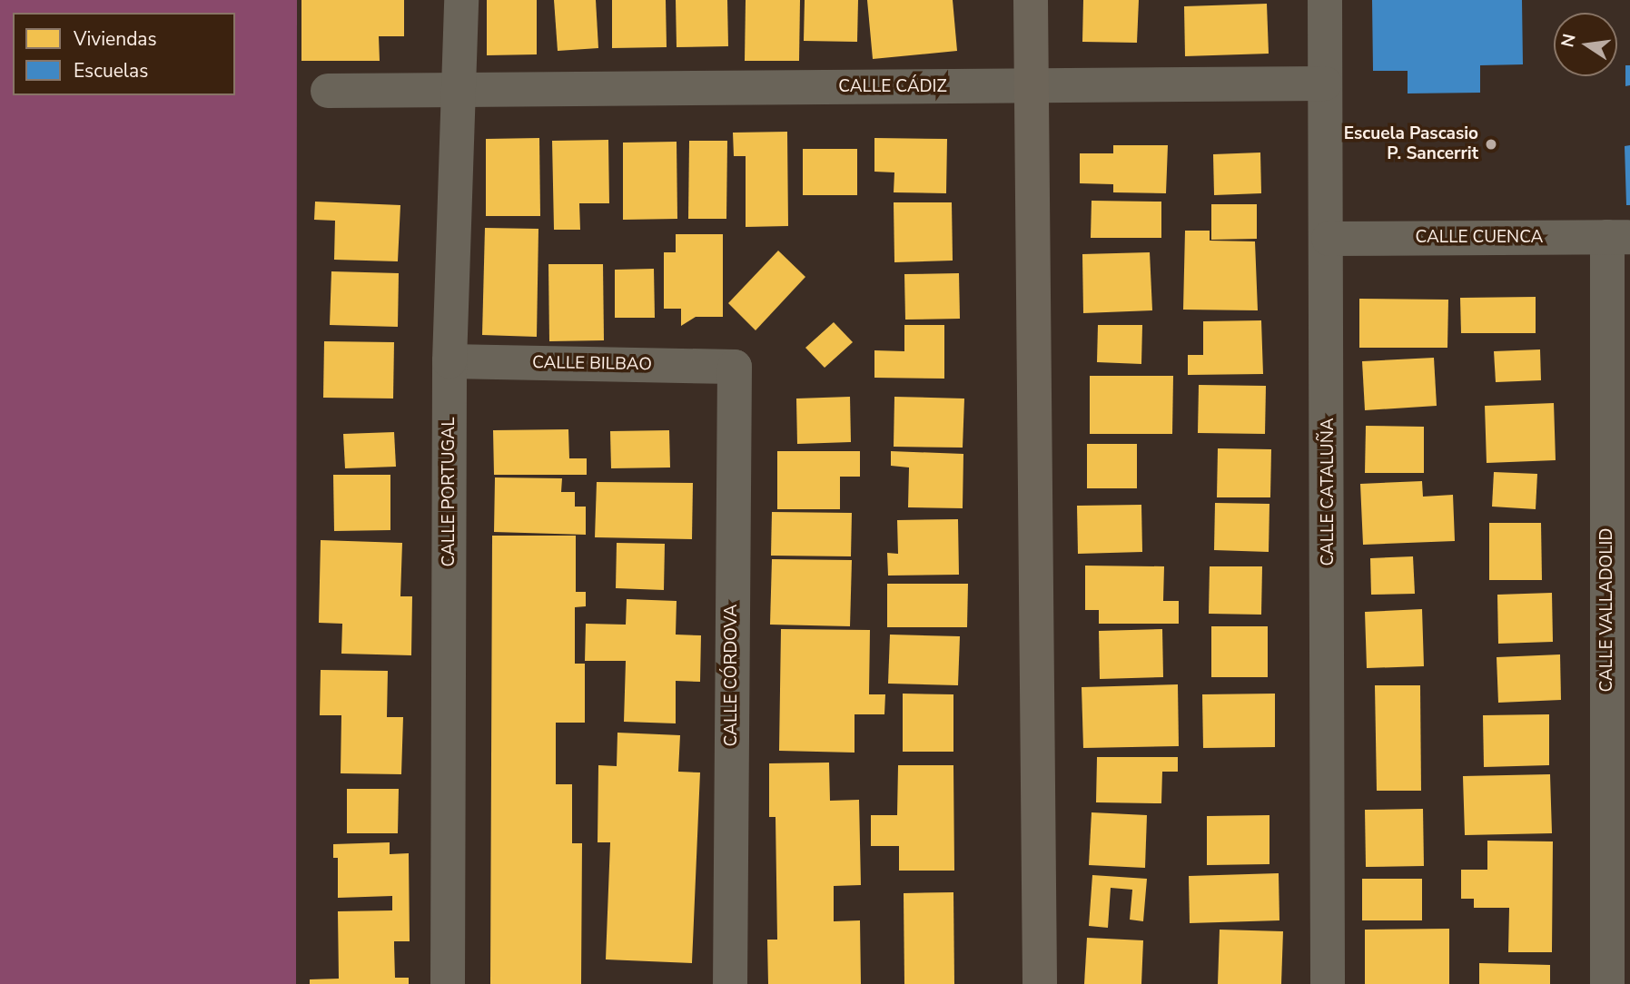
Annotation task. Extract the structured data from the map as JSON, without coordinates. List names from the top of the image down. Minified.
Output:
{"streets":{"street":["CALLE CÁDIZ","CALLE CUENCA","CALLE BILBAO","CALLE PORTUGAL","CALLE CATALUÑA","CALLE VALLADOLID","CALLE CÓRDOVA"]},"crossings":[["CALLE CÁDIZ","CALLE PORTUGAL"],["CALLE CÁDIZ","CALLE CATALUÑA"],["CALLE CUENCA","CALLE CATALUÑA"],["CALLE CUENCA","CALLE VALLADOLID"],["CALLE BILBAO","CALLE PORTUGAL"],["CALLE BILBAO","CALLE CÓRDOVA"]],"places":["Escuela Pascasio P. Sancerrit"],"legend":["Viviendas","Escuelas"],"north":"left"}
